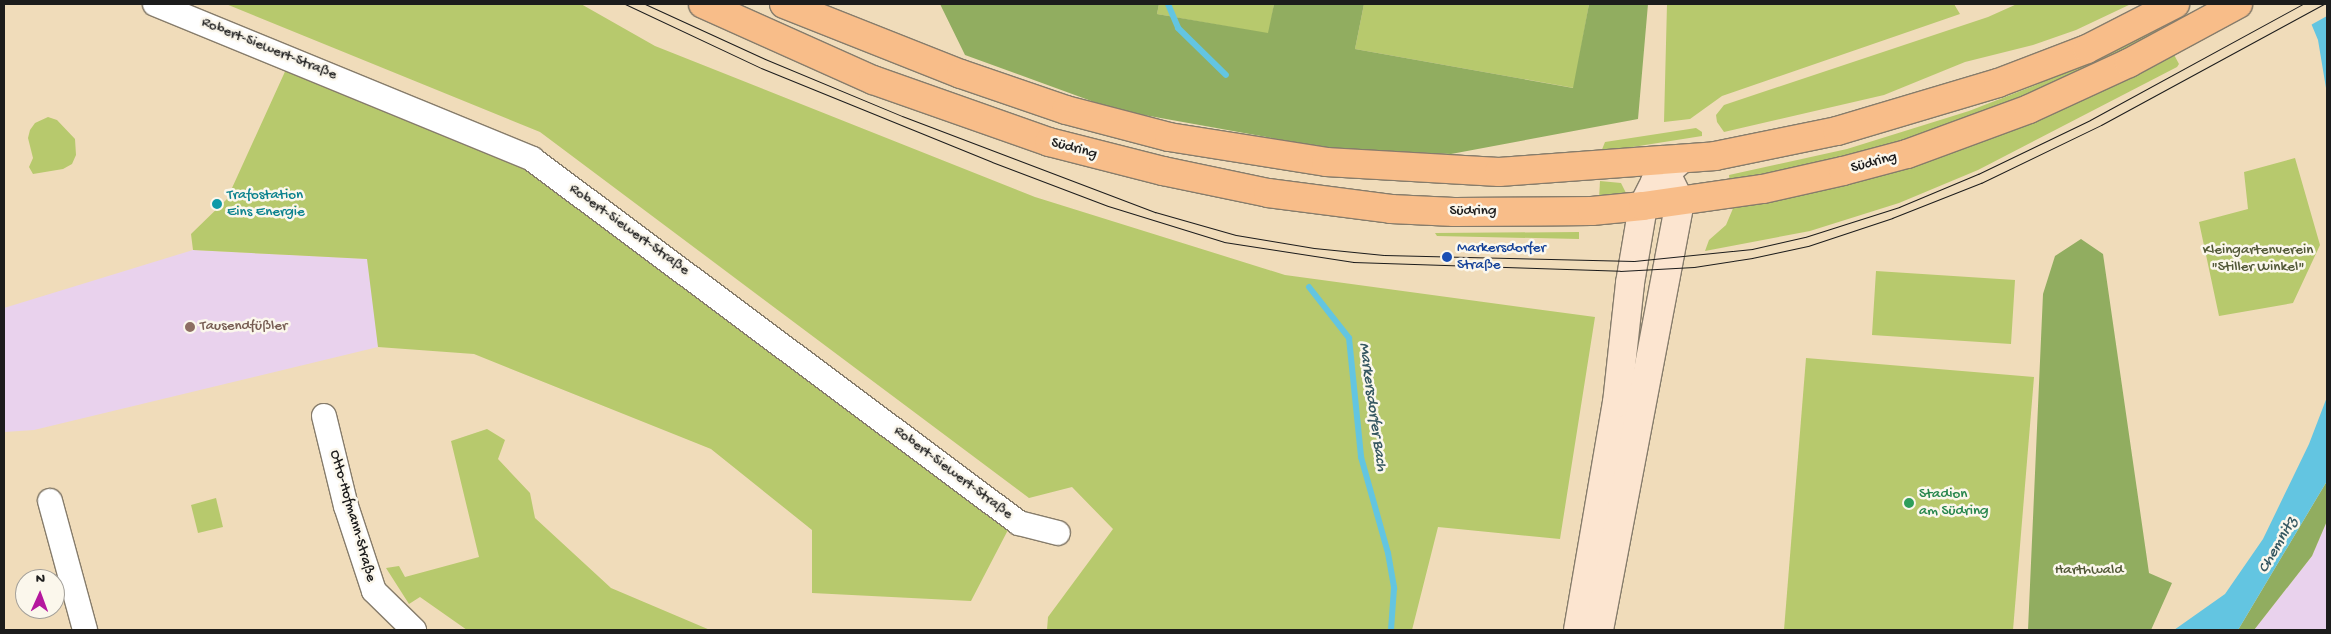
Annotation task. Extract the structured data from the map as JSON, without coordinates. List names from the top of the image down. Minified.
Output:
{"streets":{"main road":["Südring"],"street":["Robert-Siewert-Straße","Otto-Hofmann-Straße"]},"water":["Markersdorfer Bach","Chemnitz"],"parks":["Kleingartenverein \"Stiller Winkel\"","Harthwald"],"places":["Trafostation Eins Energie","Markersdorfer Straße","Tausendfüßler","Stadion am Südring"],"north":"top"}
